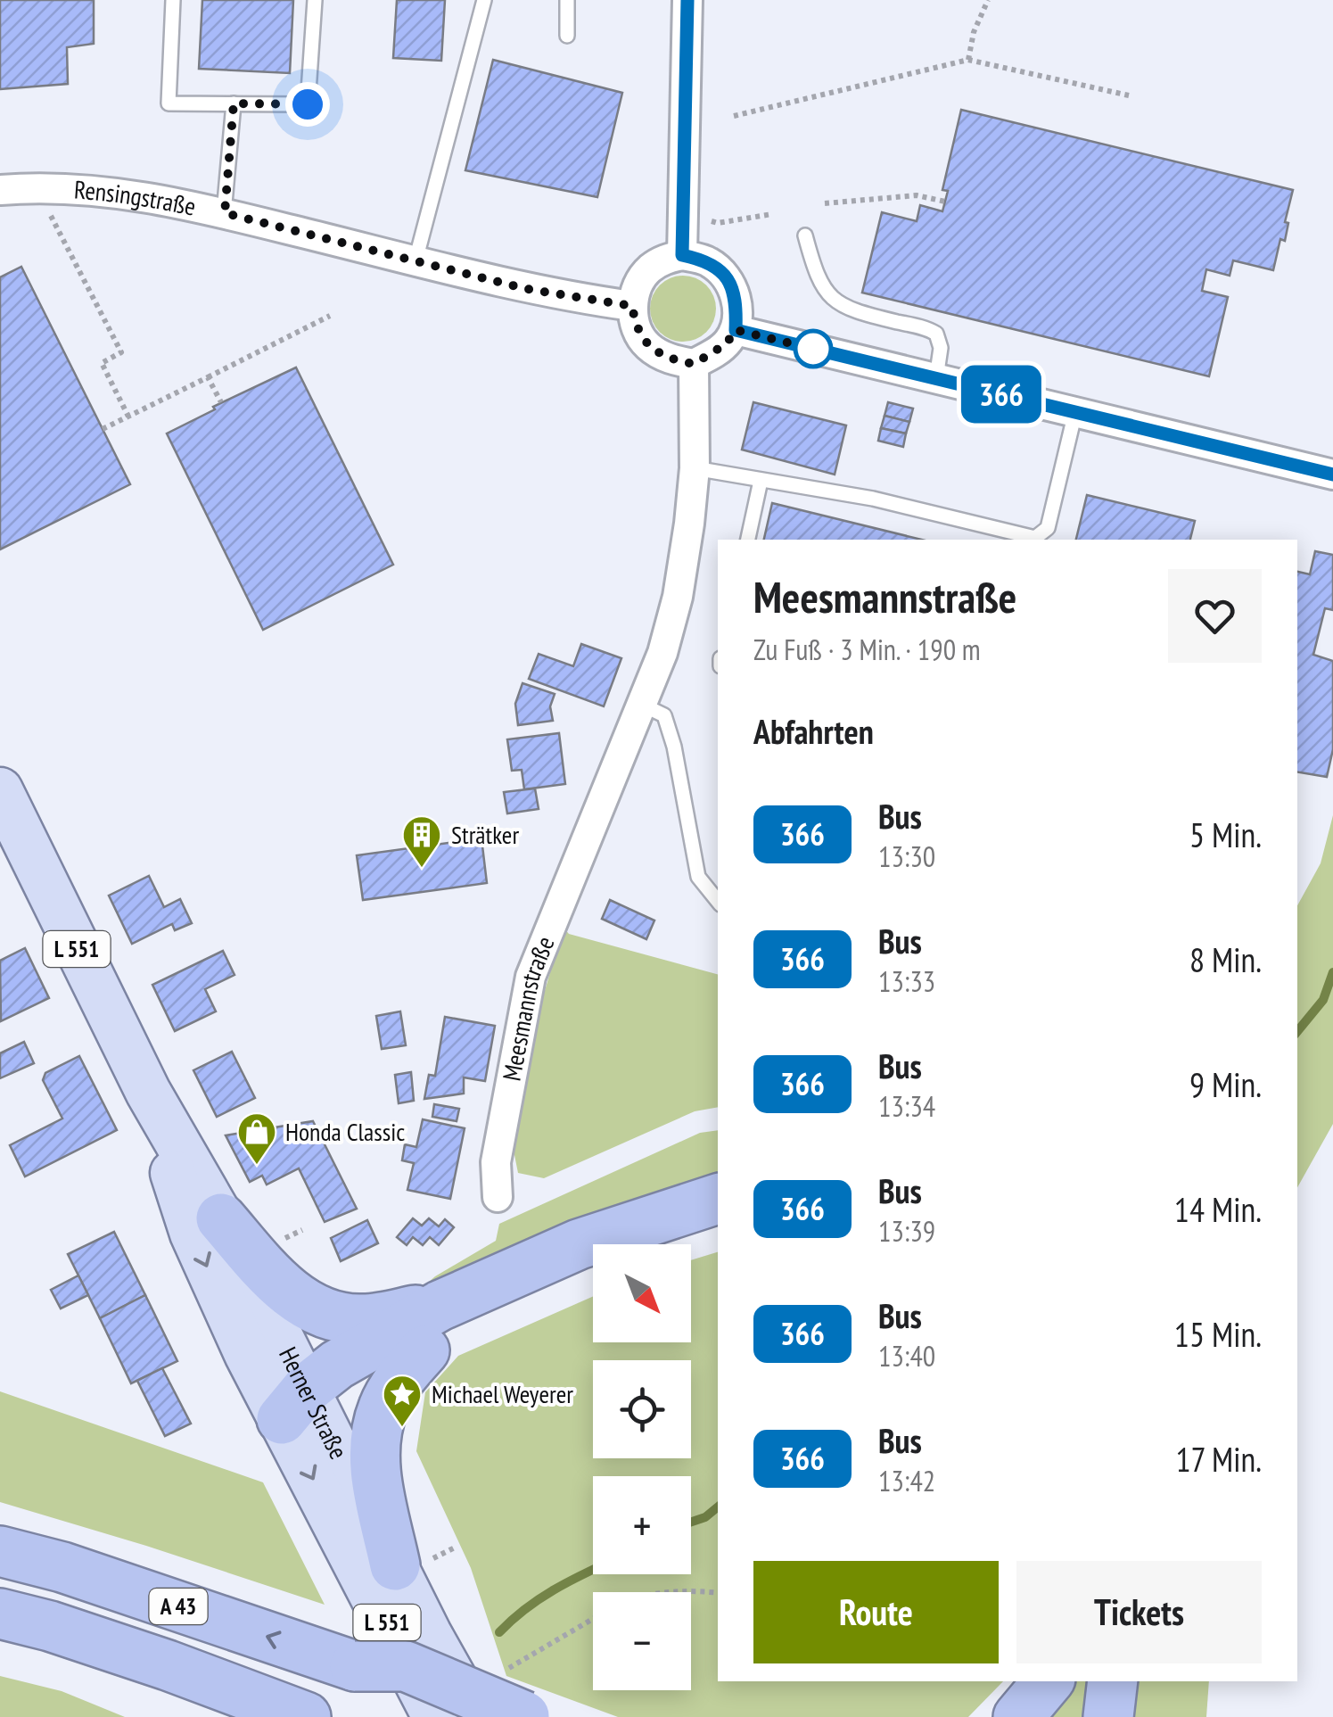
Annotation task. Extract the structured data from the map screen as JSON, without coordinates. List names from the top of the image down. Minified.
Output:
{"streets":{"highway":["A 43"],"main road":["L 551","Herner Straße"],"street":["Rensingstraße","Meesmannstraße"]},"crossings":[["Rensingstraße","Meesmannstraße"],["Herner Straße","A 43"]],"places":{"building":["Strätker"],"shop":["Honda Classic"],"place":["Michael Weyerer"]},"lines":["bus line 366"],"north":"bottom right","page":{"on_map":"366","heading":[["Meesmannstraße","Zu Fuß · 3 Min. · 190 m"],"Abfahrten"],"list":[{"mark":"366","name":"Bus","note":"13:30","value":"5 Min."},{"mark":"366","name":"Bus","note":"13:33","value":"8 Min."},{"mark":"366","name":"Bus","note":"13:34","value":"9 Min."},{"mark":"366","name":"Bus","note":"13:39","value":"14 Min."},{"mark":"366","name":"Bus","note":"13:40","value":"15 Min."},{"mark":"366","name":"Bus","note":"13:42","value":"17 Min."}],"map_buttons":["+","−"],"buttons":["Route","Tickets"]}}
